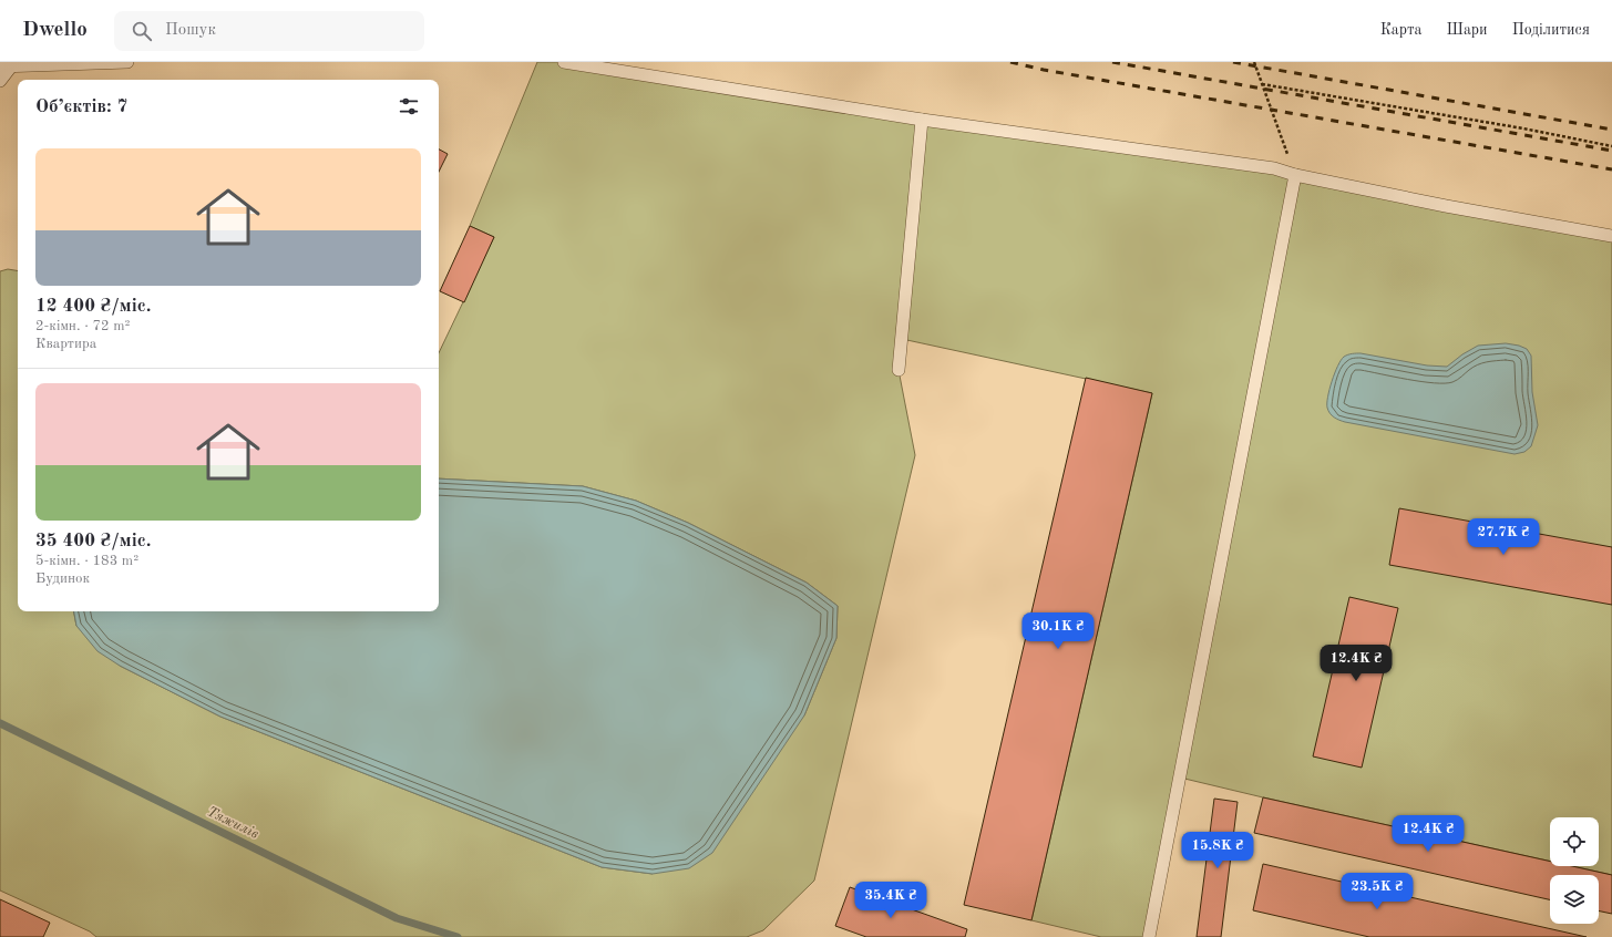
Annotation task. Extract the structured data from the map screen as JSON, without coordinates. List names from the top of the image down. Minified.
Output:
{"water":["Тяжилів"],"page":{"header":"Dwello","search":"Пошук","nav":["Карта","Шари","Поділитися"],"heading":"Об’єктів: 7","list":[{"name":"12 400 ₴/міс.","note":"2-кімн. · 72 m² · Квартира"},{"name":"35 400 ₴/міс.","note":"5-кімн. · 183 m² · Будинок"}],"price":["27.7K ₴","30.1K ₴","12.4K ₴","12.4K ₴","15.8K ₴","23.5K ₴","35.4K ₴"]}}
